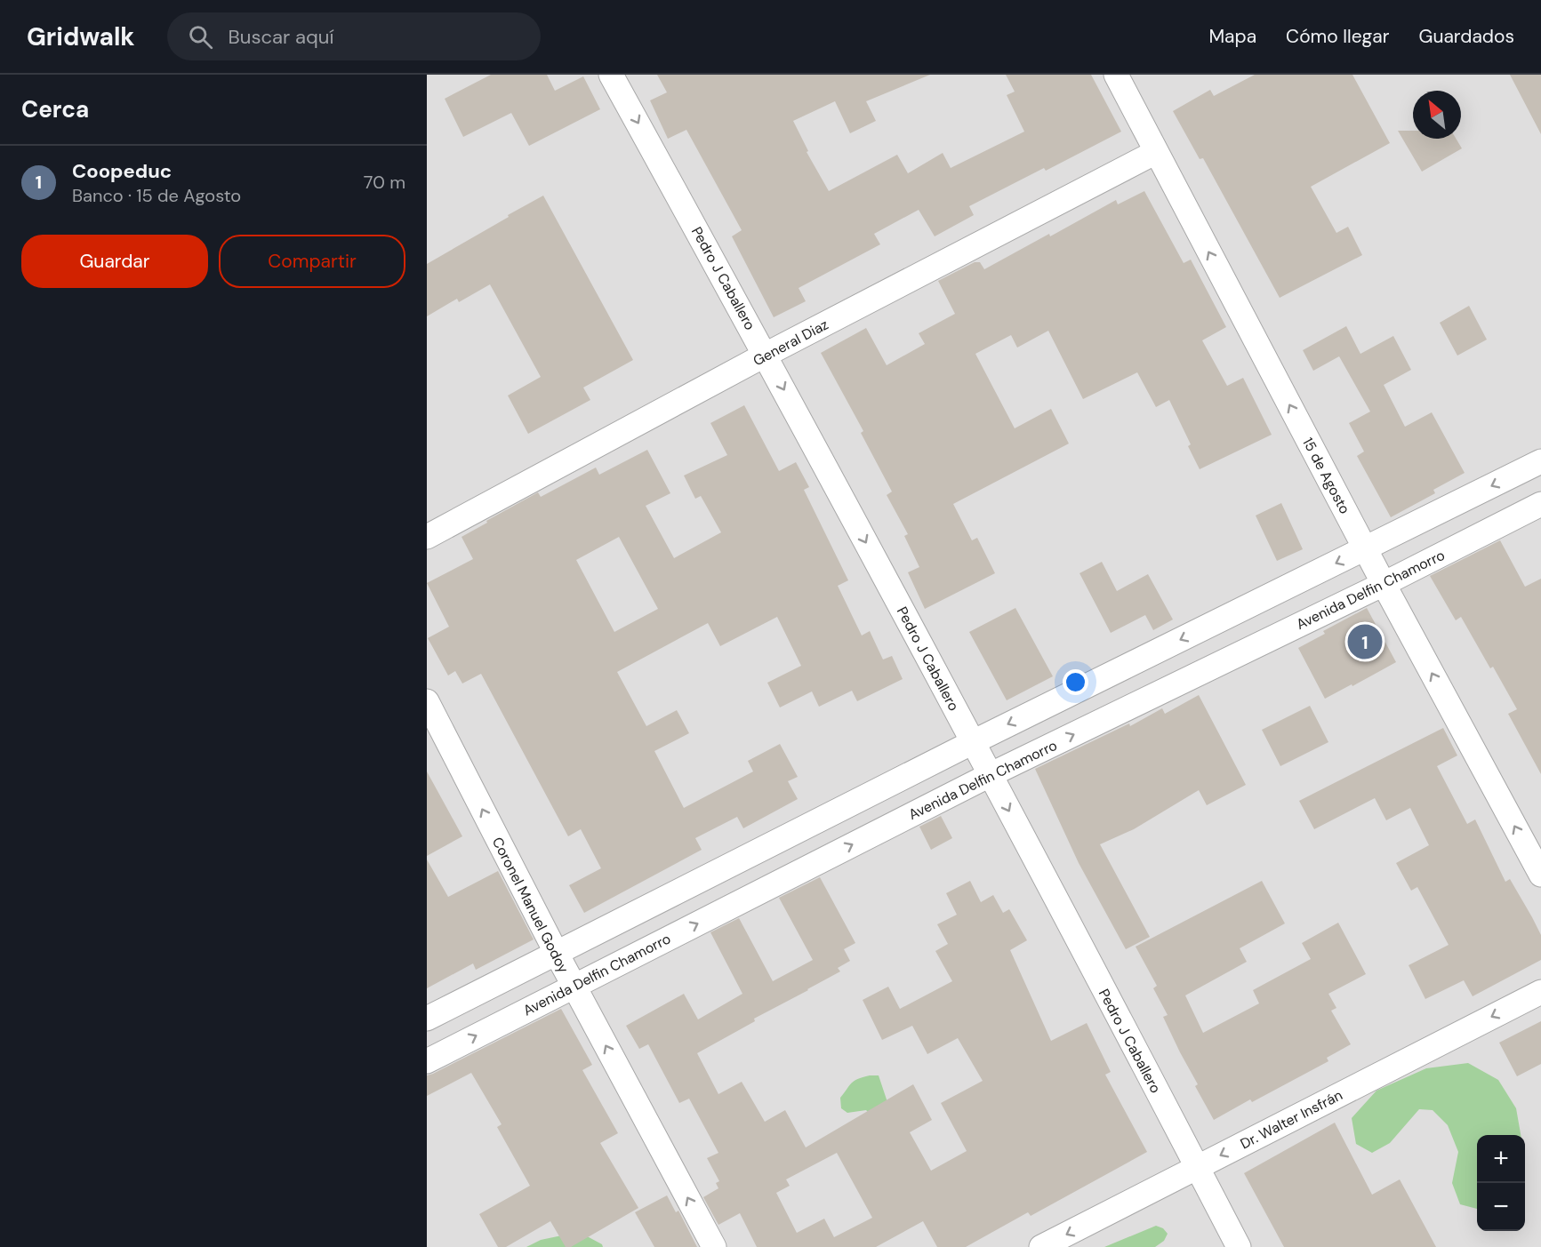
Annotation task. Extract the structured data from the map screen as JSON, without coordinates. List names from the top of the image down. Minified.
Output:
{"streets":{"street":["Pedro J Caballero","General Diaz","15 de Agosto","Avenida Delfin Chamorro","Coronel Manuel Godoy","Dr. Walter Insfrán"]},"crossings":[["Pedro J Caballero","General Diaz"],["Pedro J Caballero","Avenida Delfin Chamorro"],["Pedro J Caballero","Dr. Walter Insfrán"],["General Diaz","15 de Agosto"],["15 de Agosto","Avenida Delfin Chamorro"],["Avenida Delfin Chamorro","Coronel Manuel Godoy"]],"one_way":["Pedro J Caballero","15 de Agosto","Coronel Manuel Godoy","Dr. Walter Insfrán"],"north":"top left","page":{"header":"Gridwalk","search":"Buscar aquí","nav":["Mapa","Cómo llegar","Guardados"],"heading":"Cerca","list":[{"mark":"1","name":"Coopeduc","note":"Banco · 15 de Agosto","value":"70 m"}],"buttons":["Guardar","Compartir"],"pins":"1","map_buttons":["+","−"]}}
